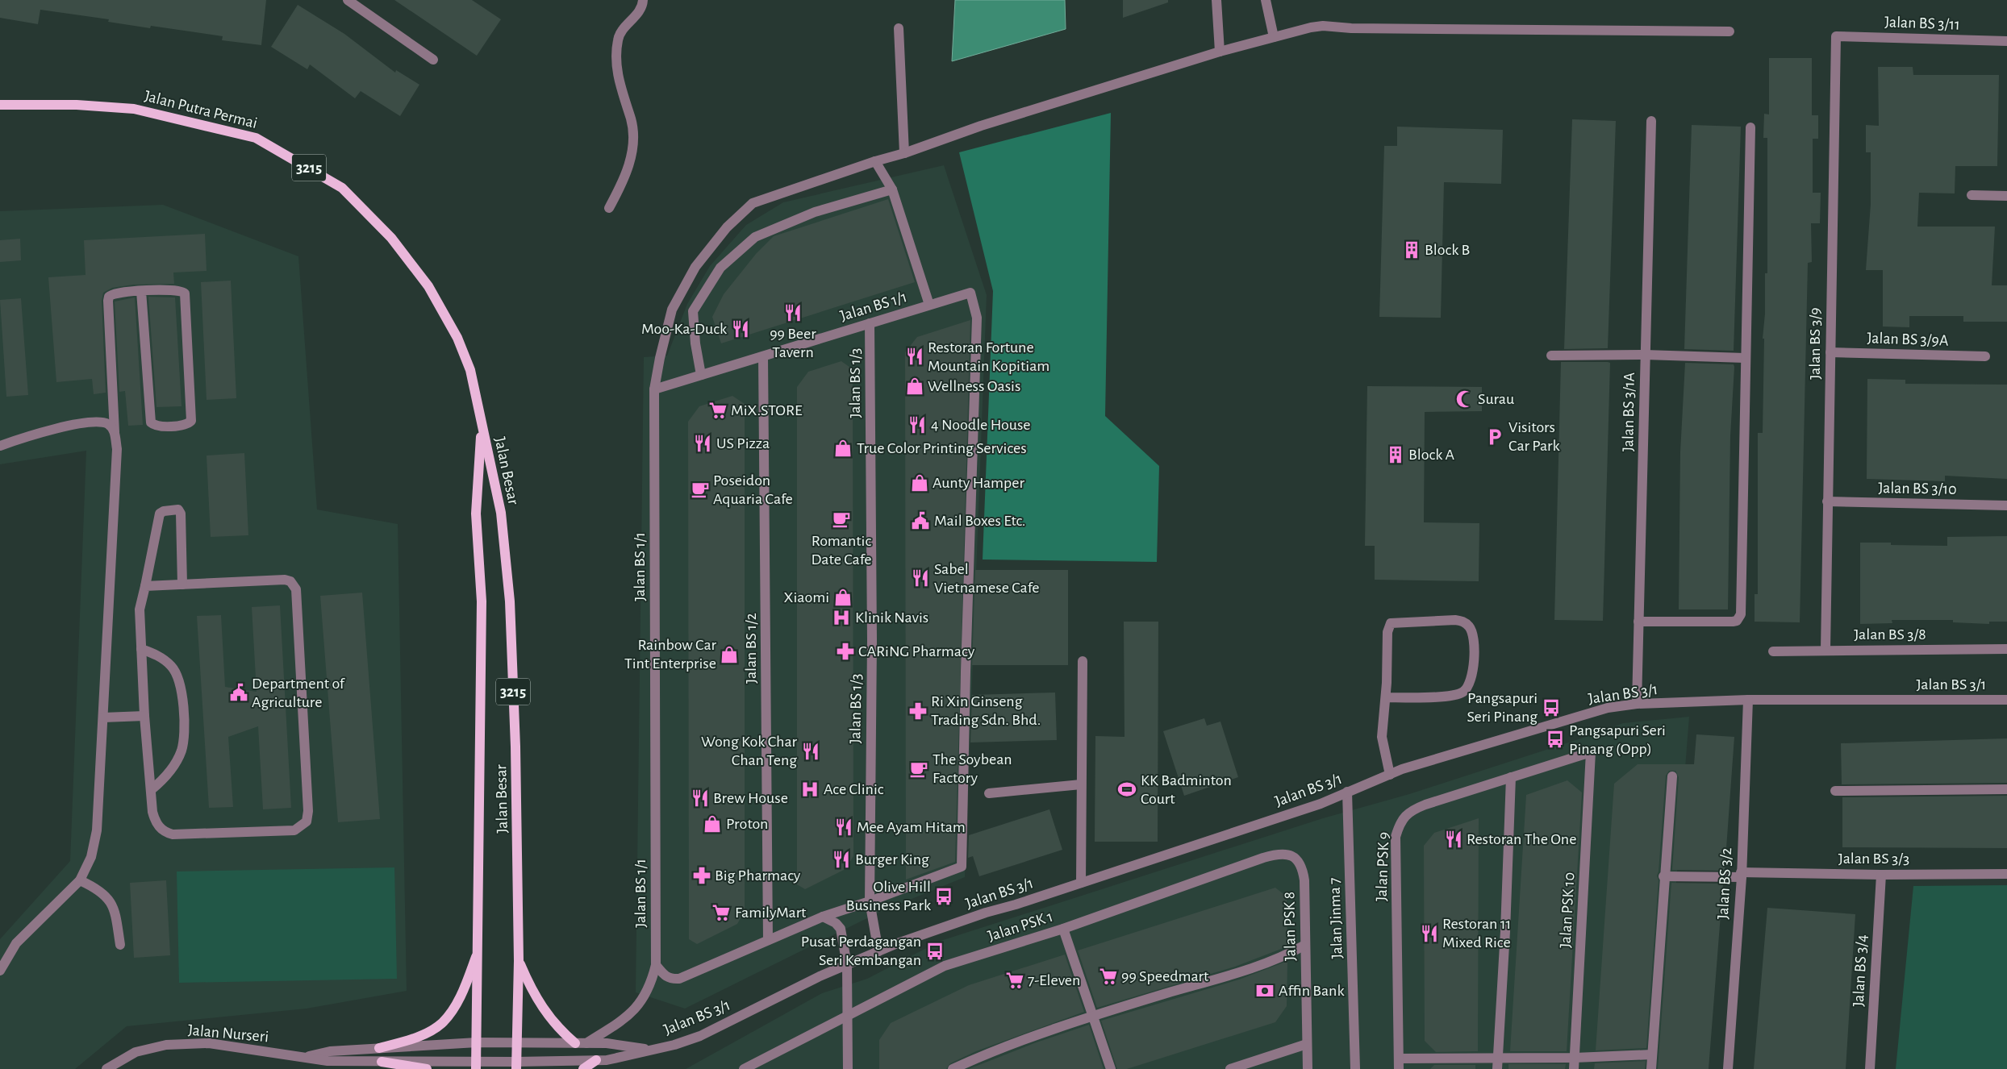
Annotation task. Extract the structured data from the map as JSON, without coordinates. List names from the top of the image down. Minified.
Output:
{"streets":{"main road":["Jalan Putra Permai","3215","Jalan Besar"],"street":["Jalan BS 3/11","Jalan BS 1/1","Jalan BS 3/9A","Jalan BS 3/9","Jalan BS 1/3","Jalan BS 3/1A","Jalan BS 3/10","Jalan BS 3/8","Jalan BS 1/2","Jalan BS 3/1","Jalan BS 3/3","Jalan PSK 9","Jalan BS 3/2","Jalan PSK 10","Jalan Jinma 7","Jalan PSK 1","Jalan PSK 8","Jalan BS 3/4","Jalan Nurseri"]},"crossings":[["Jalan BS 3/11","Jalan BS 3/9"],["Jalan Putra Permai","Jalan Besar"],["Jalan BS 1/1","Jalan BS 1/3"],["Jalan BS 1/1","Jalan BS 1/2"],["Jalan BS 1/1","Jalan BS 3/1"],["Jalan BS 3/9A","Jalan BS 3/9"],["Jalan BS 3/9","Jalan BS 3/10"],["Jalan BS 3/9","Jalan BS 3/8"],["Jalan BS 1/3","Jalan BS 3/1"],["Jalan BS 3/1A","Jalan BS 3/1"],["Jalan Besar","Jalan BS 3/1"],["Jalan Besar","Jalan Nurseri"],["Jalan BS 3/1","Jalan BS 3/2"],["Jalan BS 3/1","Jalan Jinma 7"],["Jalan BS 3/1","Jalan Nurseri"],["Jalan BS 3/3","Jalan BS 3/2"],["Jalan BS 3/3","Jalan BS 3/4"],["Jalan PSK 9","Jalan PSK 10"],["Jalan PSK 1","Jalan PSK 8"]],"places":{"building":["Block B","Block A"],"restaurant":["99 Beer Tavern","Moo-Ka-Duck","Restoran Fortune Mountain Kopitiam","4 Noodle House","US Pizza","Sabel Vietnamese Cafe","Wong Kok Char Chan Teng","Brew House","Mee Ayam Hitam","Restoran The One","Burger King","Restoran 11 Mixed Rice"],"shop":["Wellness Oasis","True Color Printing Services","Aunty Hamper","Xiaomi","Rainbow Car Tint Enterprise","Proton"],"mosque":["Surau"],"supermarket":["MiX.STORE","FamilyMart","99 Speedmart","7-Eleven"],"parking":["Visitors Car Park"],"cafe":["Poseidon Aquaria Cafe","Romantic Date Cafe","The Soybean Factory"],"public building":["Mail Boxes Etc.","Department of Agriculture"],"hospital":["Klinik Navis","Ace Clinic"],"pharmacy":["CARiNG Pharmacy","Ri Xin Ginseng Trading Sdn. Bhd.","Big Pharmacy"],"bus stop":["Pangsapuri Seri Pinang","Pangsapuri Seri Pinang (Opp)","Olive Hill Business Park","Pusat Perdagangan Seri Kembangan"],"sports":["KK Badminton Court"],"bank":["Affin Bank"]}}
